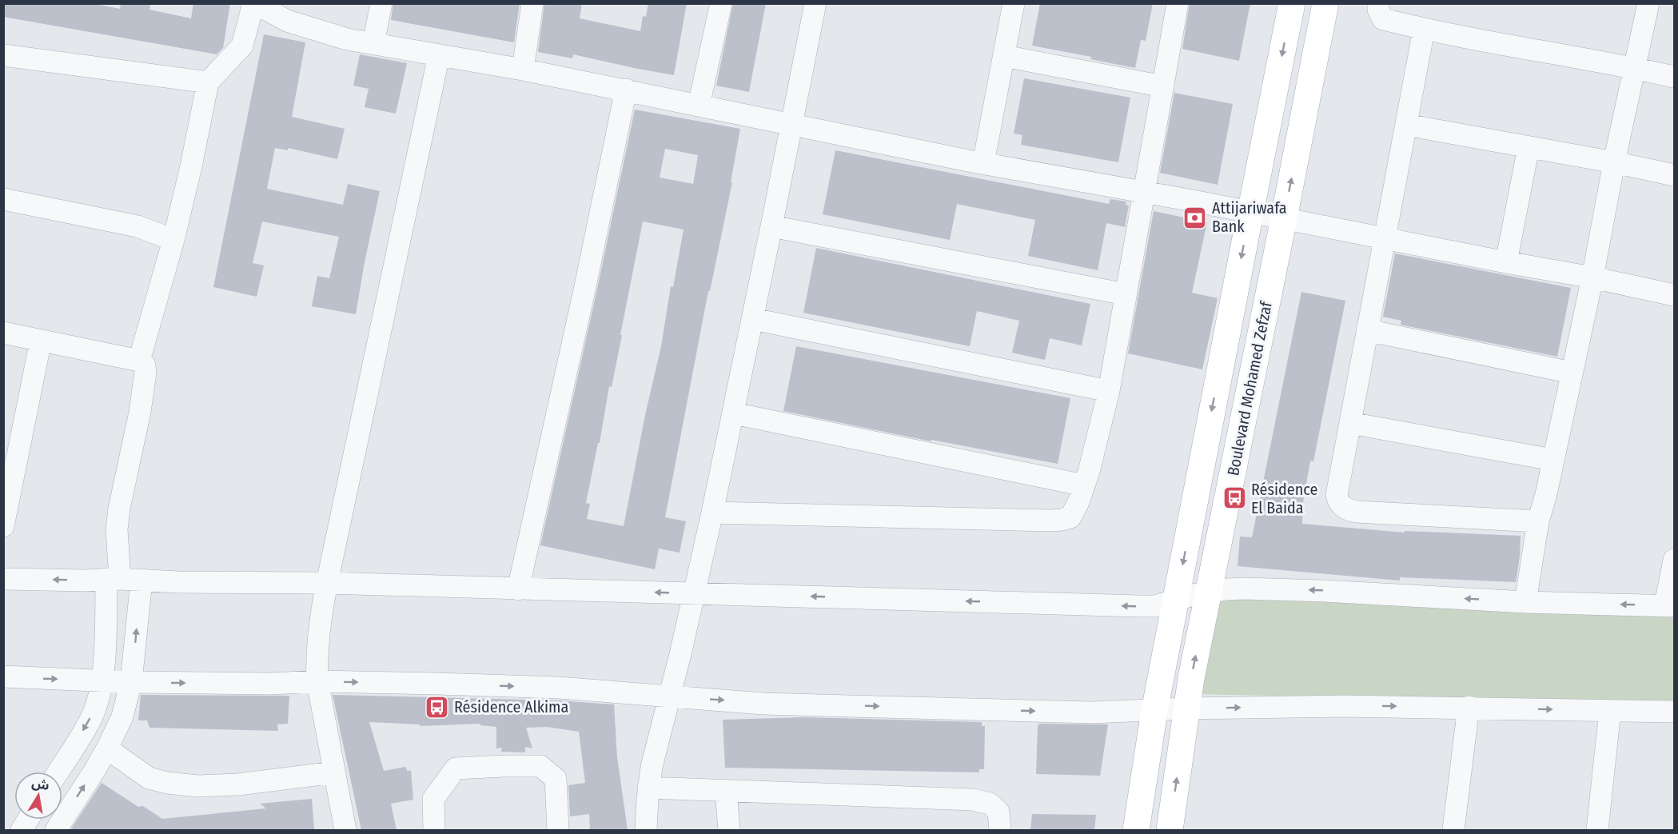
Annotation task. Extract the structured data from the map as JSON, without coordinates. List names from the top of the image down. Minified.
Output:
{"streets":{"main road":["Boulevard Mohamed Zefzaf"]},"places":{"bank":["Attijariwafa Bank"],"bus stop":["Résidence El Baida","Résidence Alkima"]},"north":"top"}
